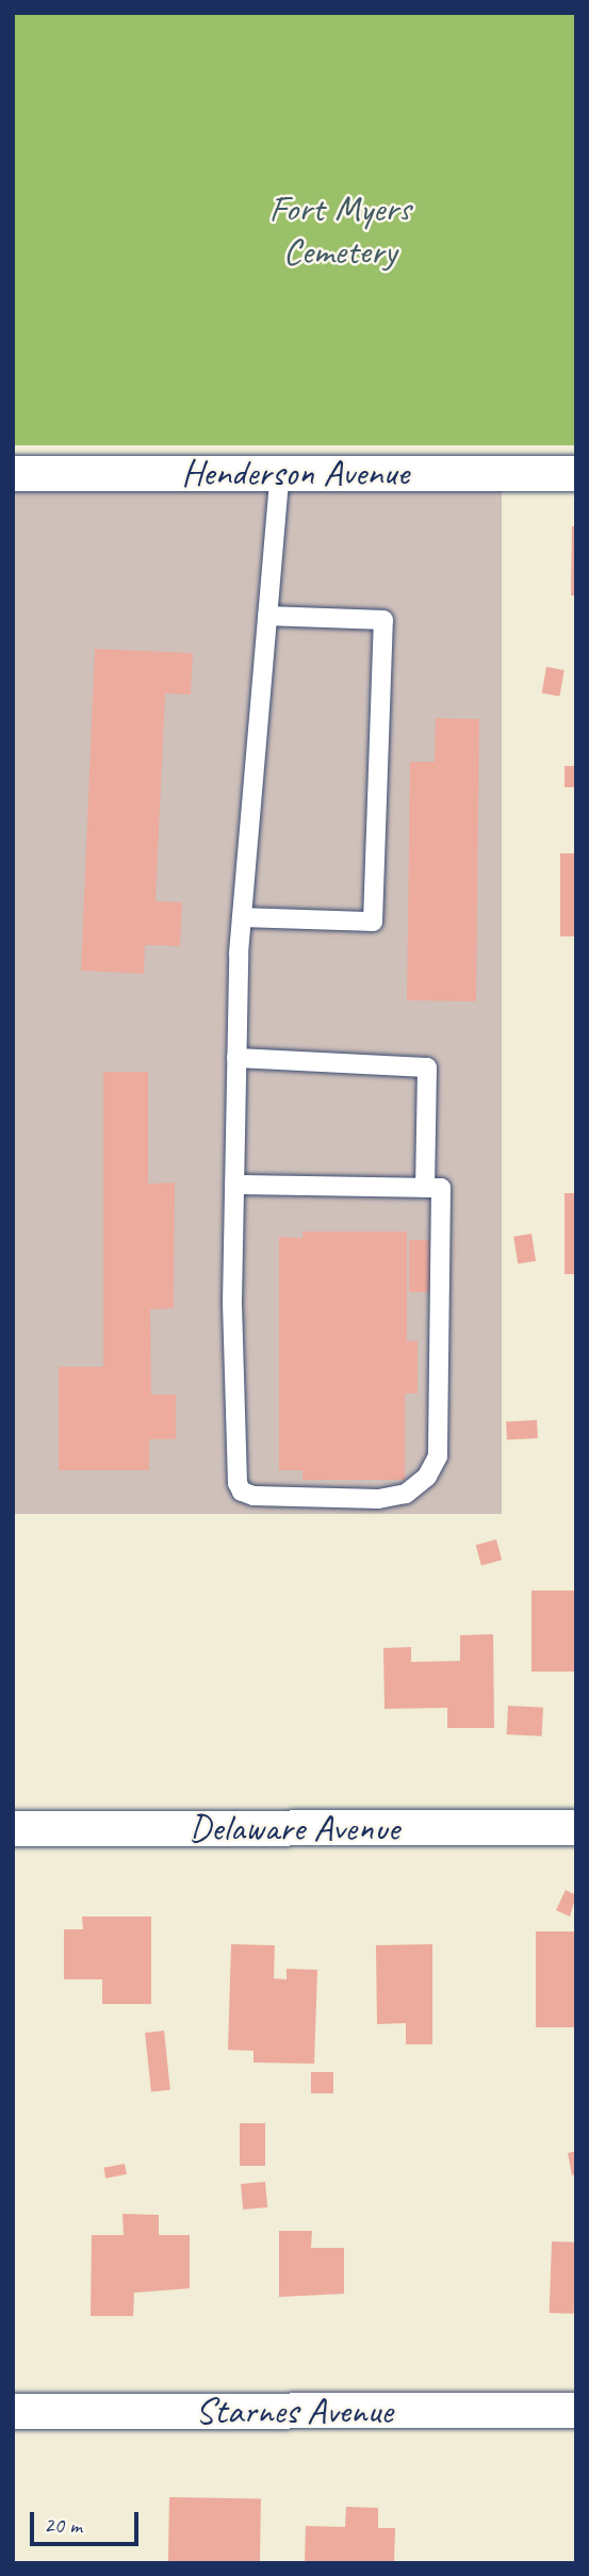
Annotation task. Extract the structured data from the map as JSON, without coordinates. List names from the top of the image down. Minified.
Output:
{"streets":{"street":["Henderson Avenue","Delaware Avenue","Starnes Avenue"]},"parks":["Fort Myers Cemetery"],"scale_bar":"20 m"}
